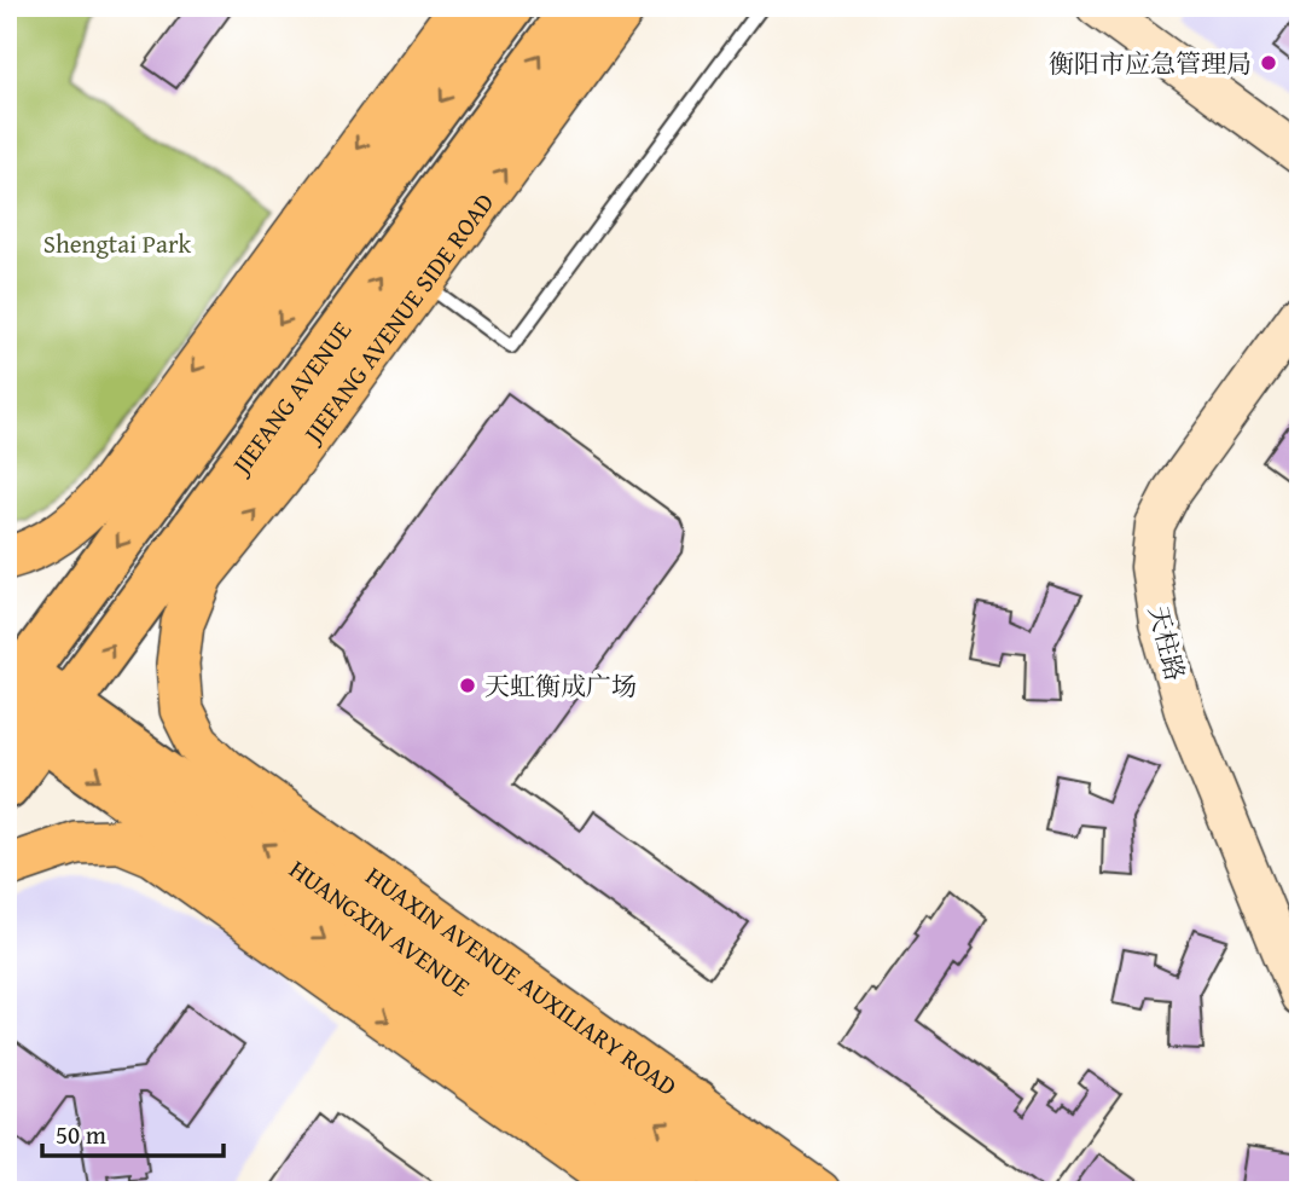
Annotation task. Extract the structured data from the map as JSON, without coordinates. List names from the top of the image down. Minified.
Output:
{"streets":{"highway":["JIEFANG AVENUE","HUANGXIN AVENUE"],"main road":["JIEFANG AVENUE SIDE ROAD","HUAXIN AVENUE AUXILIARY ROAD"],"street":["天柱路"]},"crossings":[["JIEFANG AVENUE SIDE ROAD","HUAXIN AVENUE AUXILIARY ROAD"],["JIEFANG AVENUE","HUANGXIN AVENUE"]],"parks":["Shengtai Park"],"places":["衡阳市应急管理局","天虹衡成广场"],"scale_bar":"50 m"}
